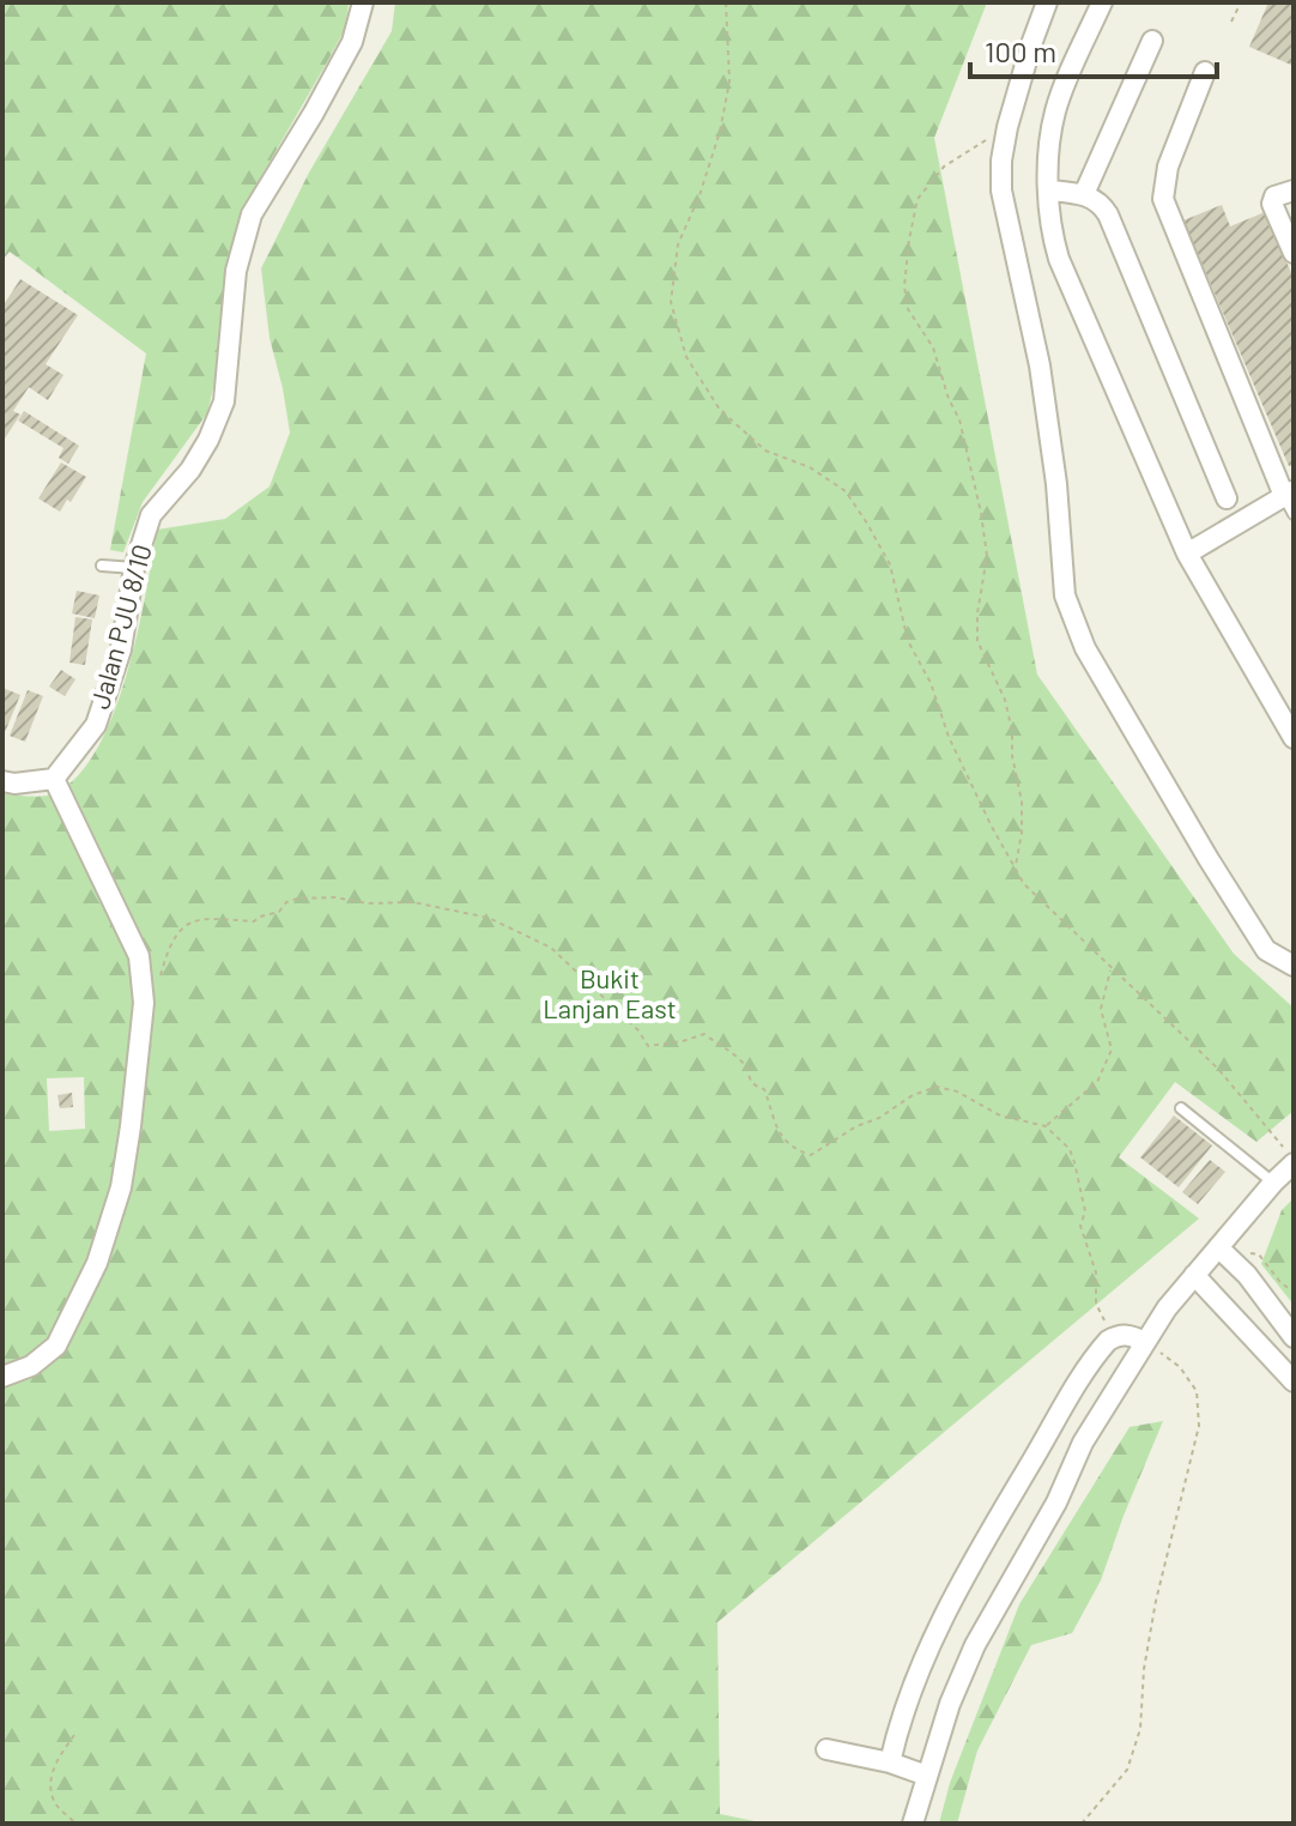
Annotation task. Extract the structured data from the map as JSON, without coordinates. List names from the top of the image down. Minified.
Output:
{"streets":{"street":["Jalan PJU 8/10"]},"parks":["Bukit Lanjan East"],"scale_bar":"100 m"}
